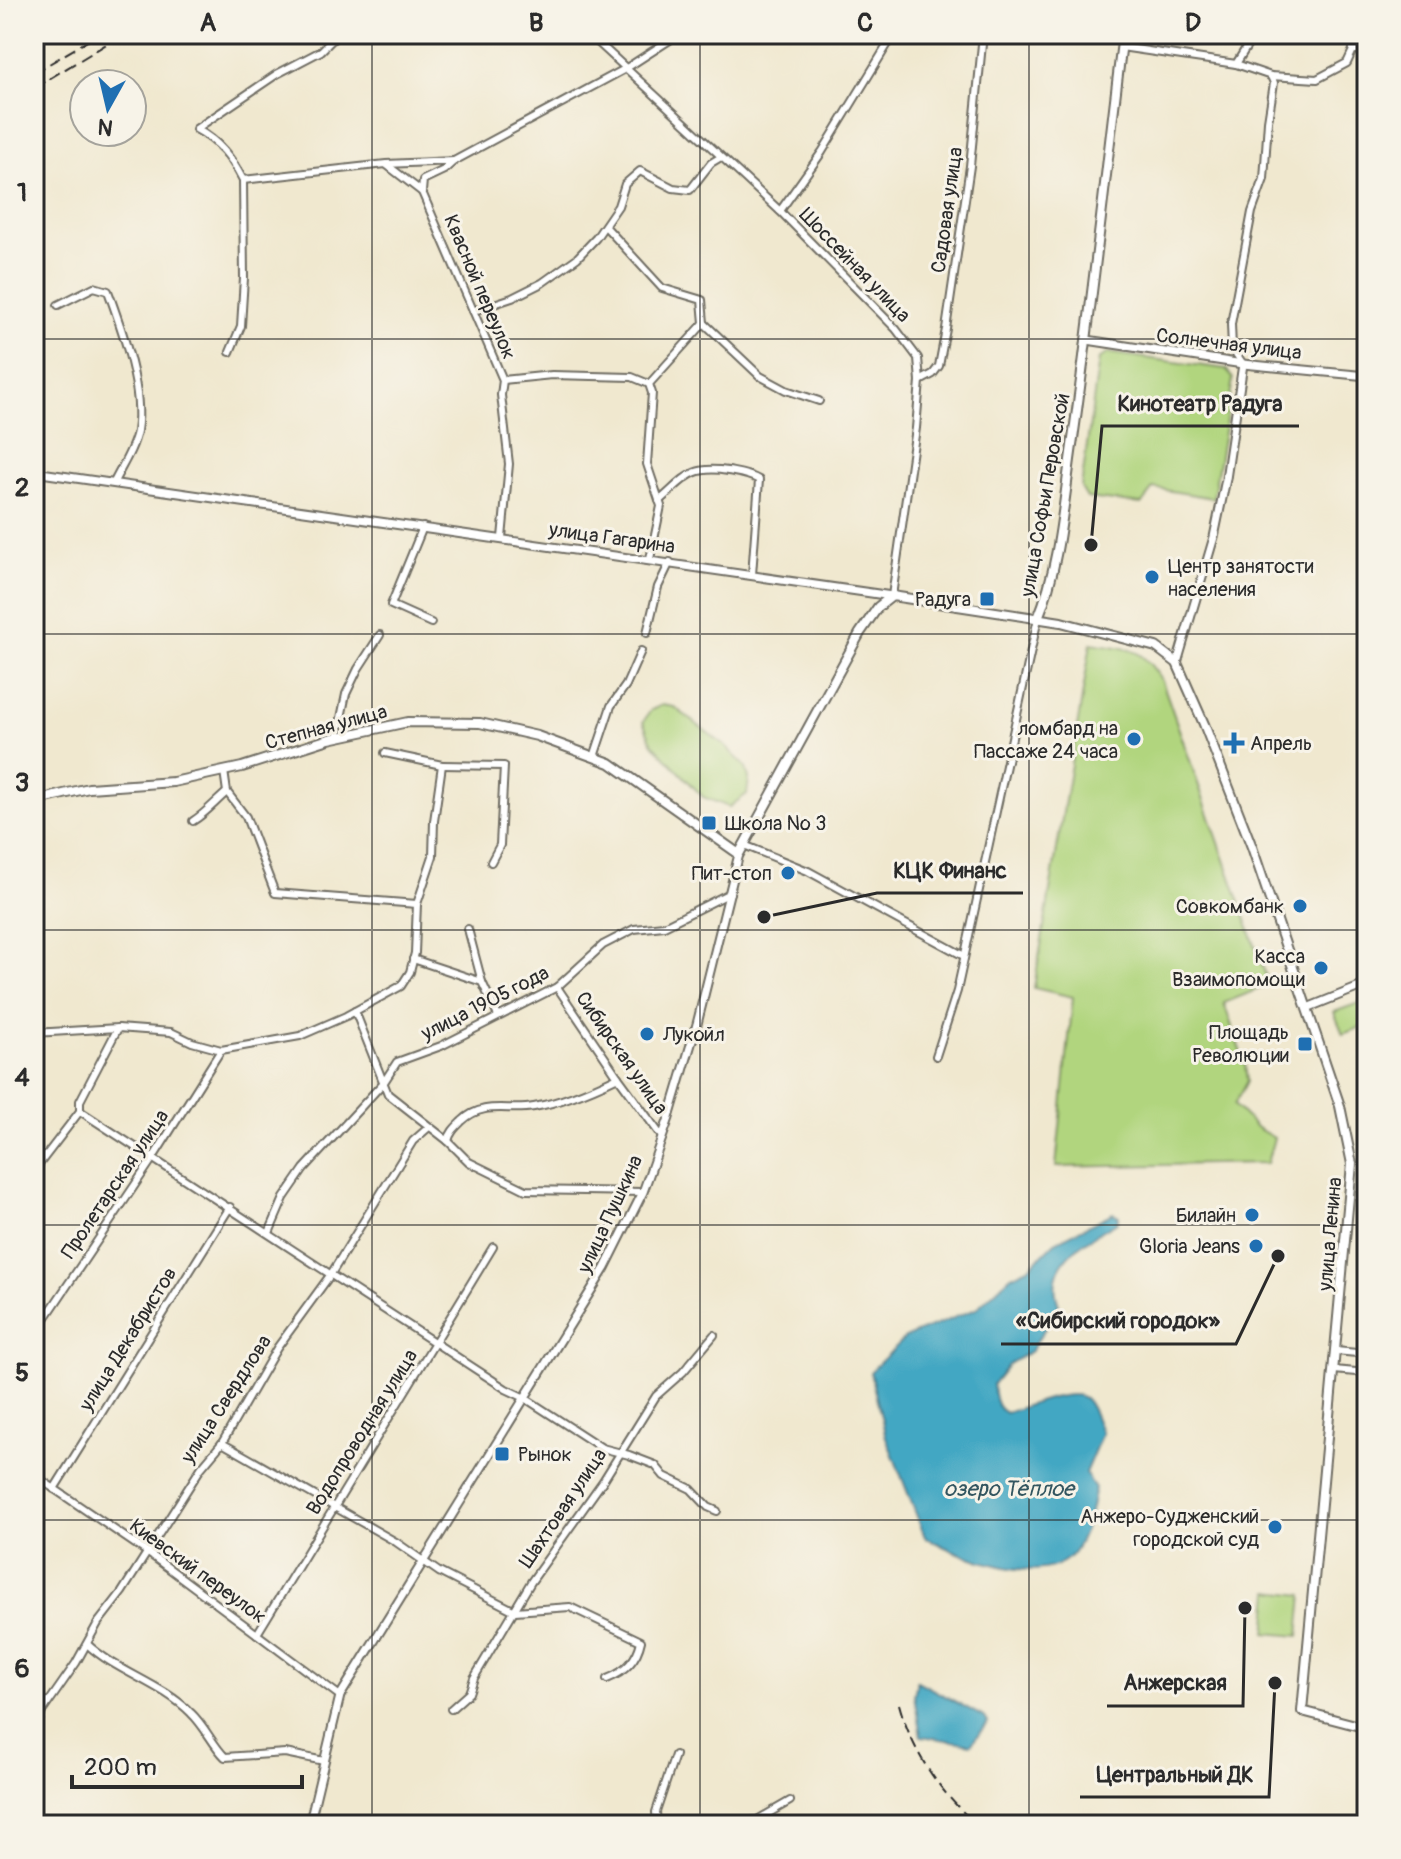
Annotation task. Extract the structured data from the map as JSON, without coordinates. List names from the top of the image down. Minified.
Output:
{"streets":{"main road":["улица Софьи Перовской","улица Гагарина","Степная улица","улица Пушкина","улица Ленина"],"street":["Садовая улица","Шоссейная улица","Квасной переулок","Солнечная улица","улица 1905 года","Сибирская улица","Пролетарская улица","улица Декабристов","улица Свердлова","Водопроводная улица","Шахтовая улица","Киевский переулок"]},"crossings":[["Садовая улица","Шоссейная улица"],["Шоссейная улица","улица Гагарина"],["Шоссейная улица","улица Пушкина"],["Квасной переулок","улица Гагарина"],["Солнечная улица","улица Софьи Перовской"],["улица Софьи Перовской","улица Гагарина"],["улица Гагарина","улица Пушкина"],["улица Гагарина","улица Ленина"],["Степная улица","улица Пушкина"],["улица 1905 года","Сибирская улица"],["улица 1905 года","улица Пушкина"],["Сибирская улица","улица Пушкина"],["улица Пушкина","Киевский переулок"],["улица Декабристов","Киевский переулок"],["улица Свердлова","Киевский переулок"],["Водопроводная улица","Киевский переулок"]],"water":["озеро Тёплое"],"places":{"other":["Кинотеатр Радуга","Центр занятости населения","ломбард на Пассаже 24 часа","Пит-стоп","Совкомбанк","КЦК Финанс","Касса Взаимопомощи","Лукойл","Билайн","Gloria Jeans","«Сибирский городок»","Анжеро-Судженский городской суд","Анжерская","Центральный ДК"],"transit":["Радуга","Школа № 3","Площадь Революции","Рынок"],"health":["Апрель"]},"scale_bar":"200 m","north":"bottom","grid":{"columns":["A","B","C","D"],"rows":["1","2","3","4","5","6"]}}
